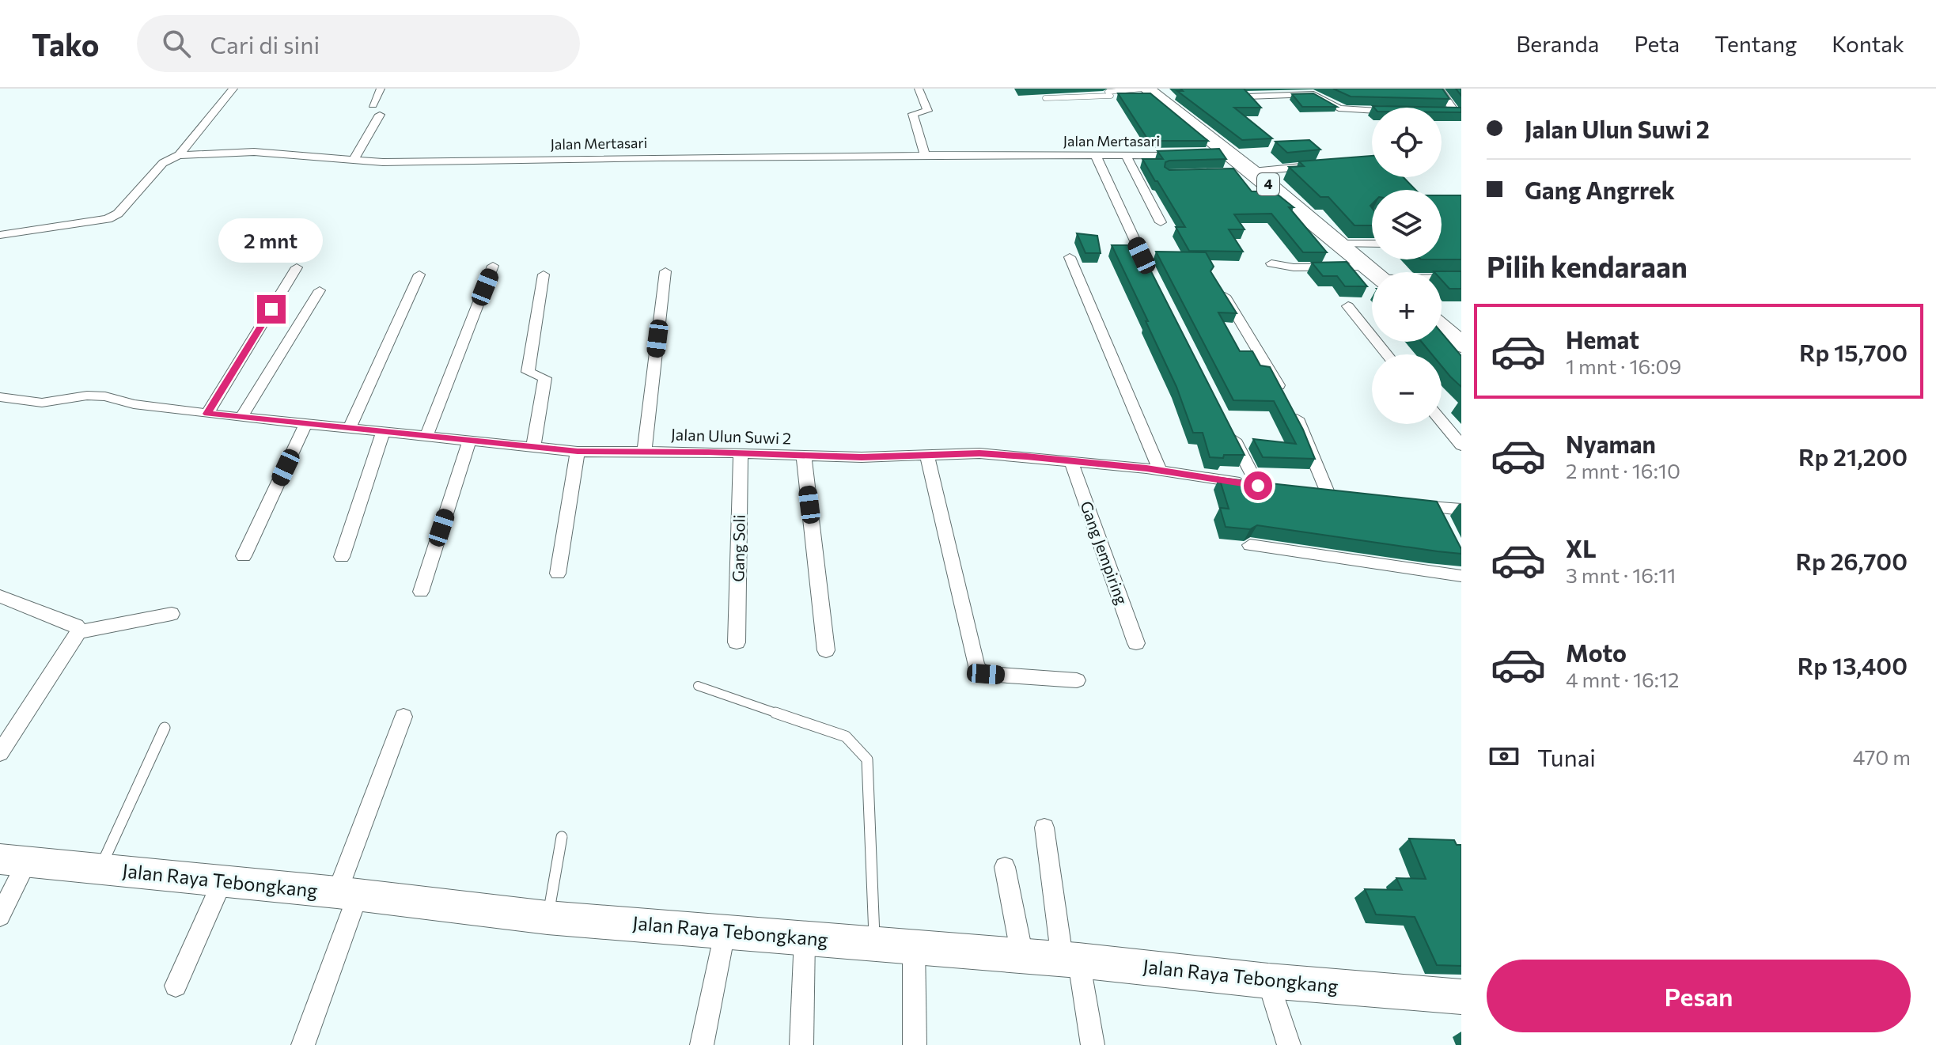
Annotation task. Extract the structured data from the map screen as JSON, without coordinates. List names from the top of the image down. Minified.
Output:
{"streets":{"highway":["4"],"main road":["Jalan Raya Tebongkang"],"street":["Jalan Mertasari","Jalan Ulun Suwi 2","Gang Soli","Gang Jempiring"]},"crossings":[["Jalan Ulun Suwi 2","Gang Soli"],["Jalan Ulun Suwi 2","Gang Jempiring"]],"page":{"header":"Tako","search":"Cari di sini","nav":["Beranda","Peta","Tentang","Kontak"],"banner":["Jalan Ulun Suwi 2","Gang Angrrek"],"map_buttons":["+","−"],"bubble":"2 mnt","heading":"Pilih kendaraan","list":[{"name":"Hemat","note":"1 mnt · 16:09","value":"Rp 15,700"},{"name":"Nyaman","note":"2 mnt · 16:10","value":"Rp 21,200"},{"name":"XL","note":"3 mnt · 16:11","value":"Rp 26,700"},{"name":"Moto","note":"4 mnt · 16:12","value":"Rp 13,400"}],"pay":["Tunai","470 m"],"buttons":"Pesan"}}
